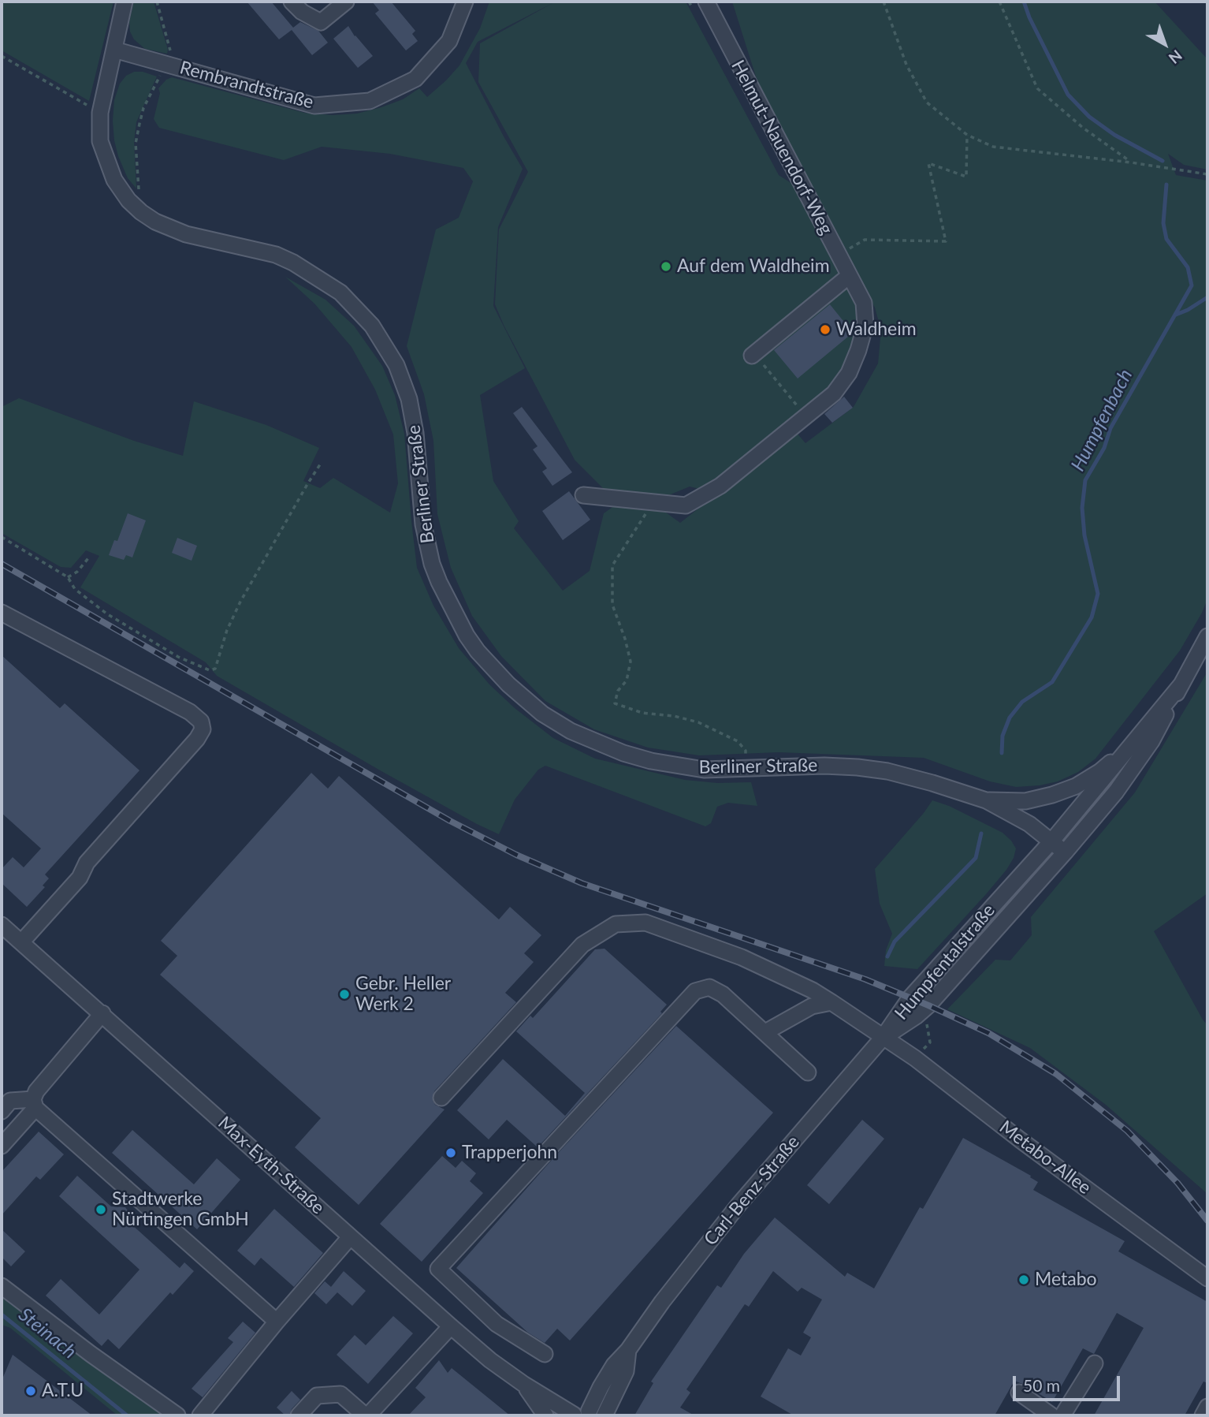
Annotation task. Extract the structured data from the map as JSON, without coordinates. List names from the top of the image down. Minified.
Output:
{"streets":{"street":["Rembrandtstraße","Helmut-Nauendorf-Weg","Berliner Straße","Humpfentalstraße","Metabo-Allee","Max-Eyth-Straße","Carl-Benz-Straße"]},"crossings":[["Rembrandtstraße","Berliner Straße"],["Berliner Straße","Humpfentalstraße"],["Humpfentalstraße","Metabo-Allee"],["Humpfentalstraße","Carl-Benz-Straße"],["Metabo-Allee","Carl-Benz-Straße"],["Max-Eyth-Straße","Carl-Benz-Straße"]],"water":["Humpfenbach","Steinach"],"places":["Auf dem Waldheim","Waldheim","Gebr. Heller Werk 2","Trapperjohn","Stadtwerke Nürtingen GmbH","Metabo","A.T.U"],"scale_bar":"50 m","north":"bottom right"}
